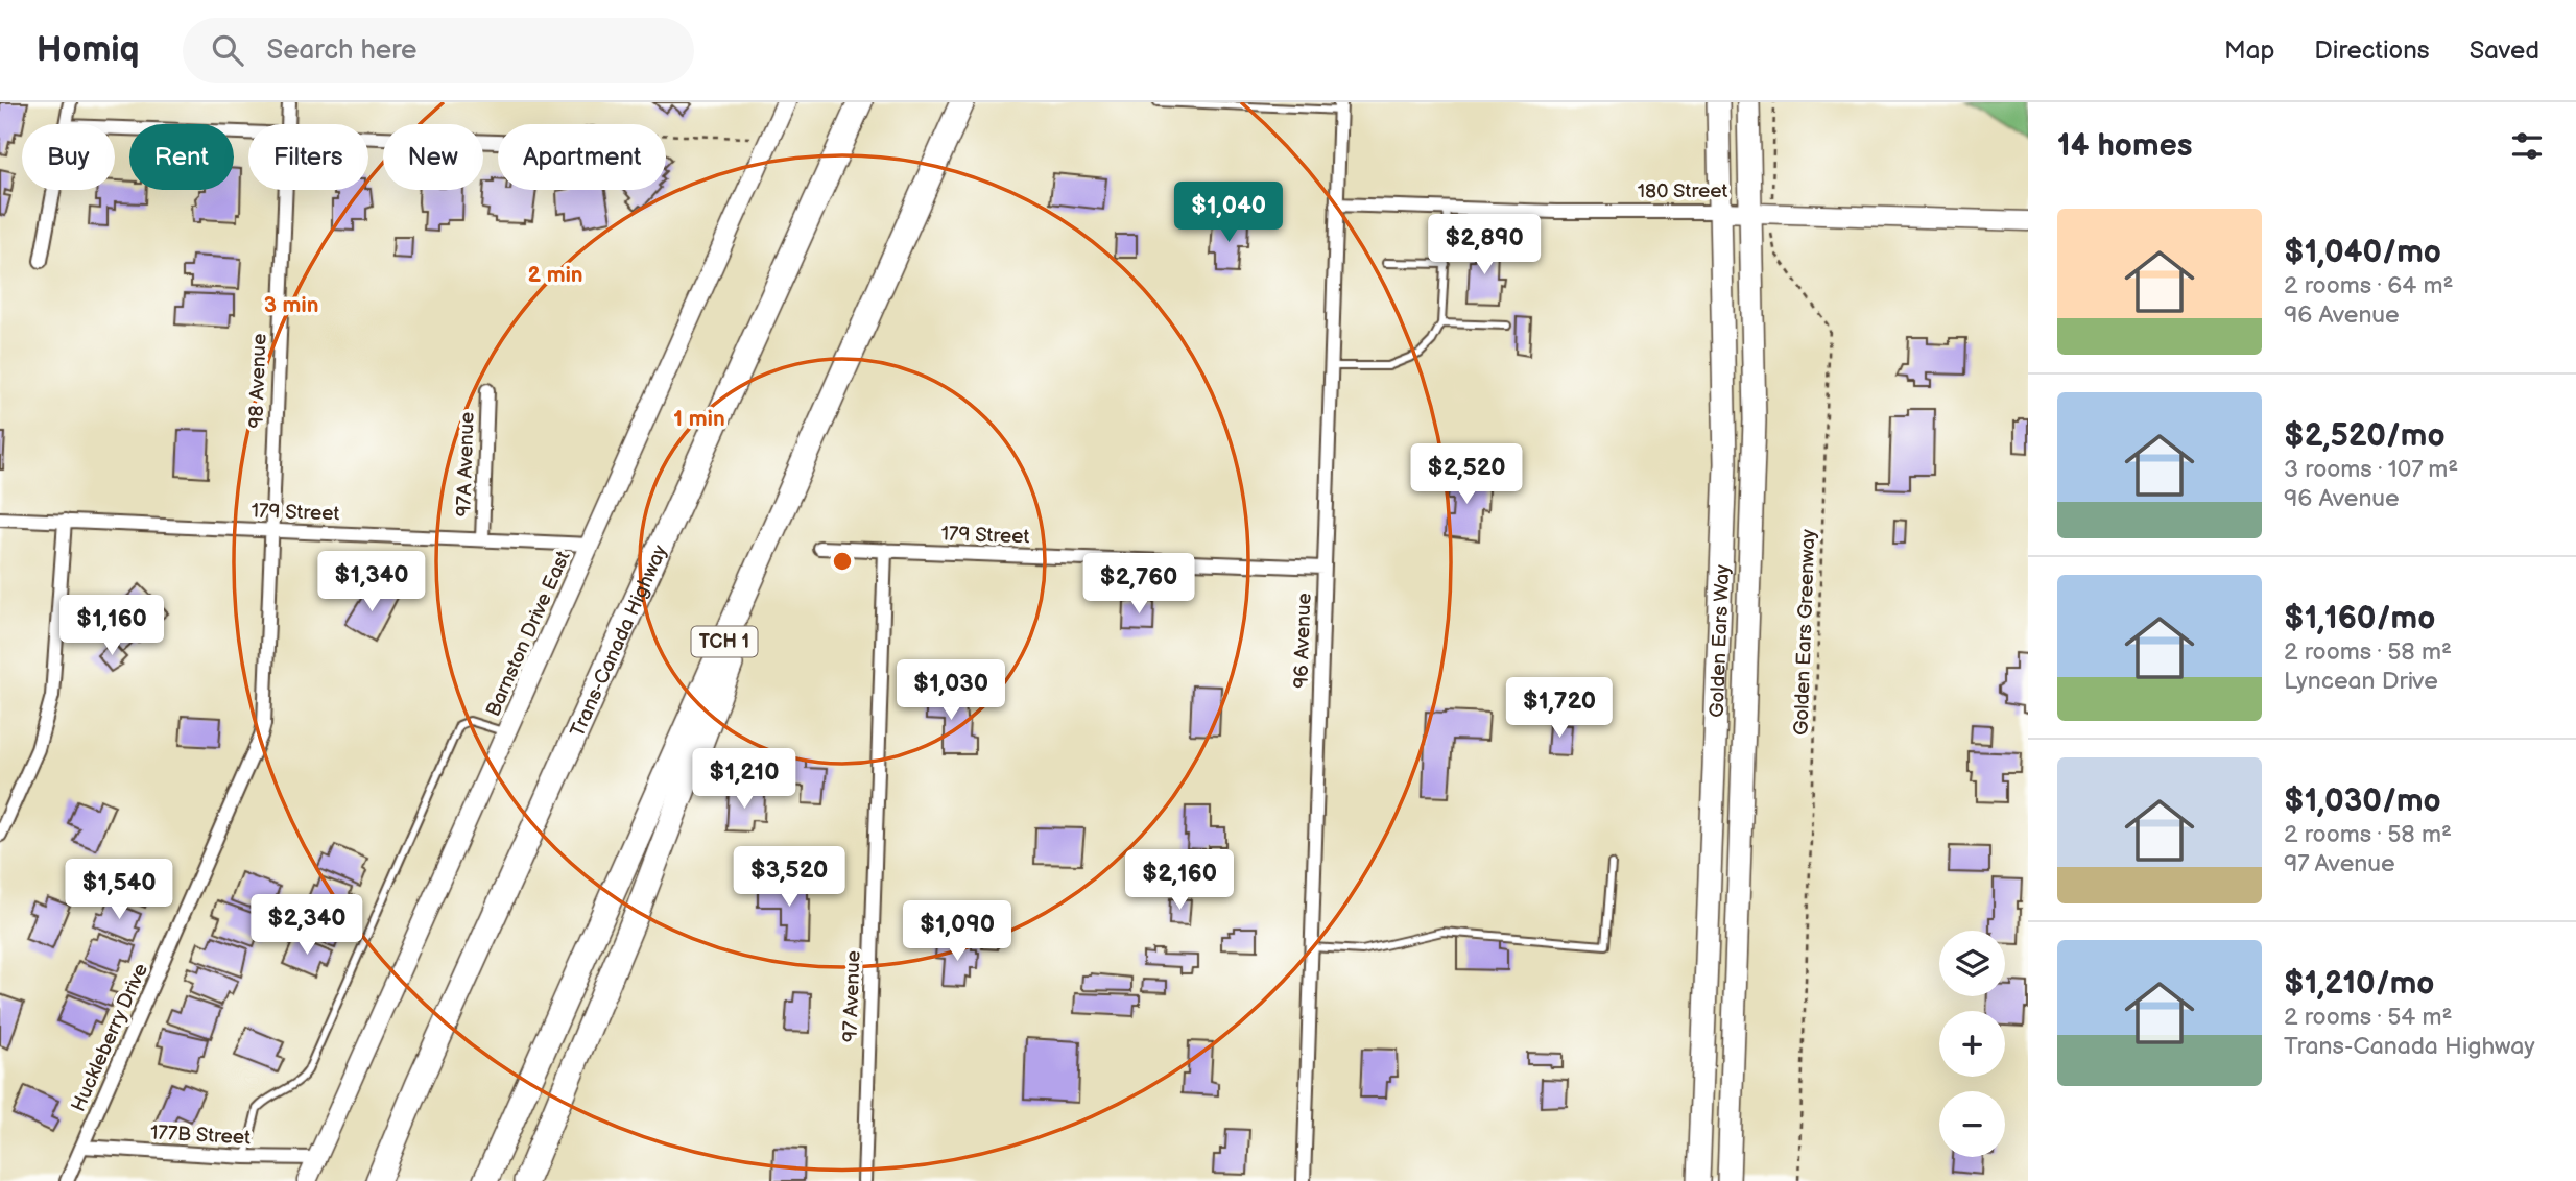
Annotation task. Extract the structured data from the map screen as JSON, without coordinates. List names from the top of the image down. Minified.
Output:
{"streets":{"highway":["Trans-Canada Highway","TCH 1"],"main road":["Golden Ears Way"],"street":["180 Street","98 Avenue","97A Avenue","179 Street","Barnston Drive East","96 Avenue","97 Avenue","Huckleberry Drive","177B Street"],"path":["Golden Ears Greenway"]},"crossings":[["180 Street","Golden Ears Greenway"],["180 Street","96 Avenue"],["180 Street","Golden Ears Way"],["98 Avenue","179 Street"],["98 Avenue","Huckleberry Drive"],["97A Avenue","179 Street"],["179 Street","Barnston Drive East"],["179 Street","96 Avenue"],["179 Street","97 Avenue"],["179 Street","Huckleberry Drive"],["Golden Ears Greenway","Golden Ears Way"],["Barnston Drive East","177B Street"],["Huckleberry Drive","177B Street"]],"page":{"header":"Homiq","search":"Search here","nav":["Map","Directions","Saved"],"heading":"14 homes","chip":["Buy","Rent","Filters","New","Apartment"],"price":["$1,040","$2,890","$2,520","$1,340","$2,760","$1,160","$1,030","$1,720","$1,210","$3,520","$2,160","$1,540","$2,340","$1,090"],"list":[{"name":"$1,040/mo","note":"2 rooms · 64 m² · 96 Avenue"},{"name":"$2,520/mo","note":"3 rooms · 107 m² · 96 Avenue"},{"name":"$1,160/mo","note":"2 rooms · 58 m² · Lyncean Drive"},{"name":"$1,030/mo","note":"2 rooms · 58 m² · 97 Avenue"},{"name":"$1,210/mo","note":"2 rooms · 54 m² · Trans-Canada Highway"}],"map_buttons":["+","−"]},"rings":["2 min","3 min","1 min"]}
